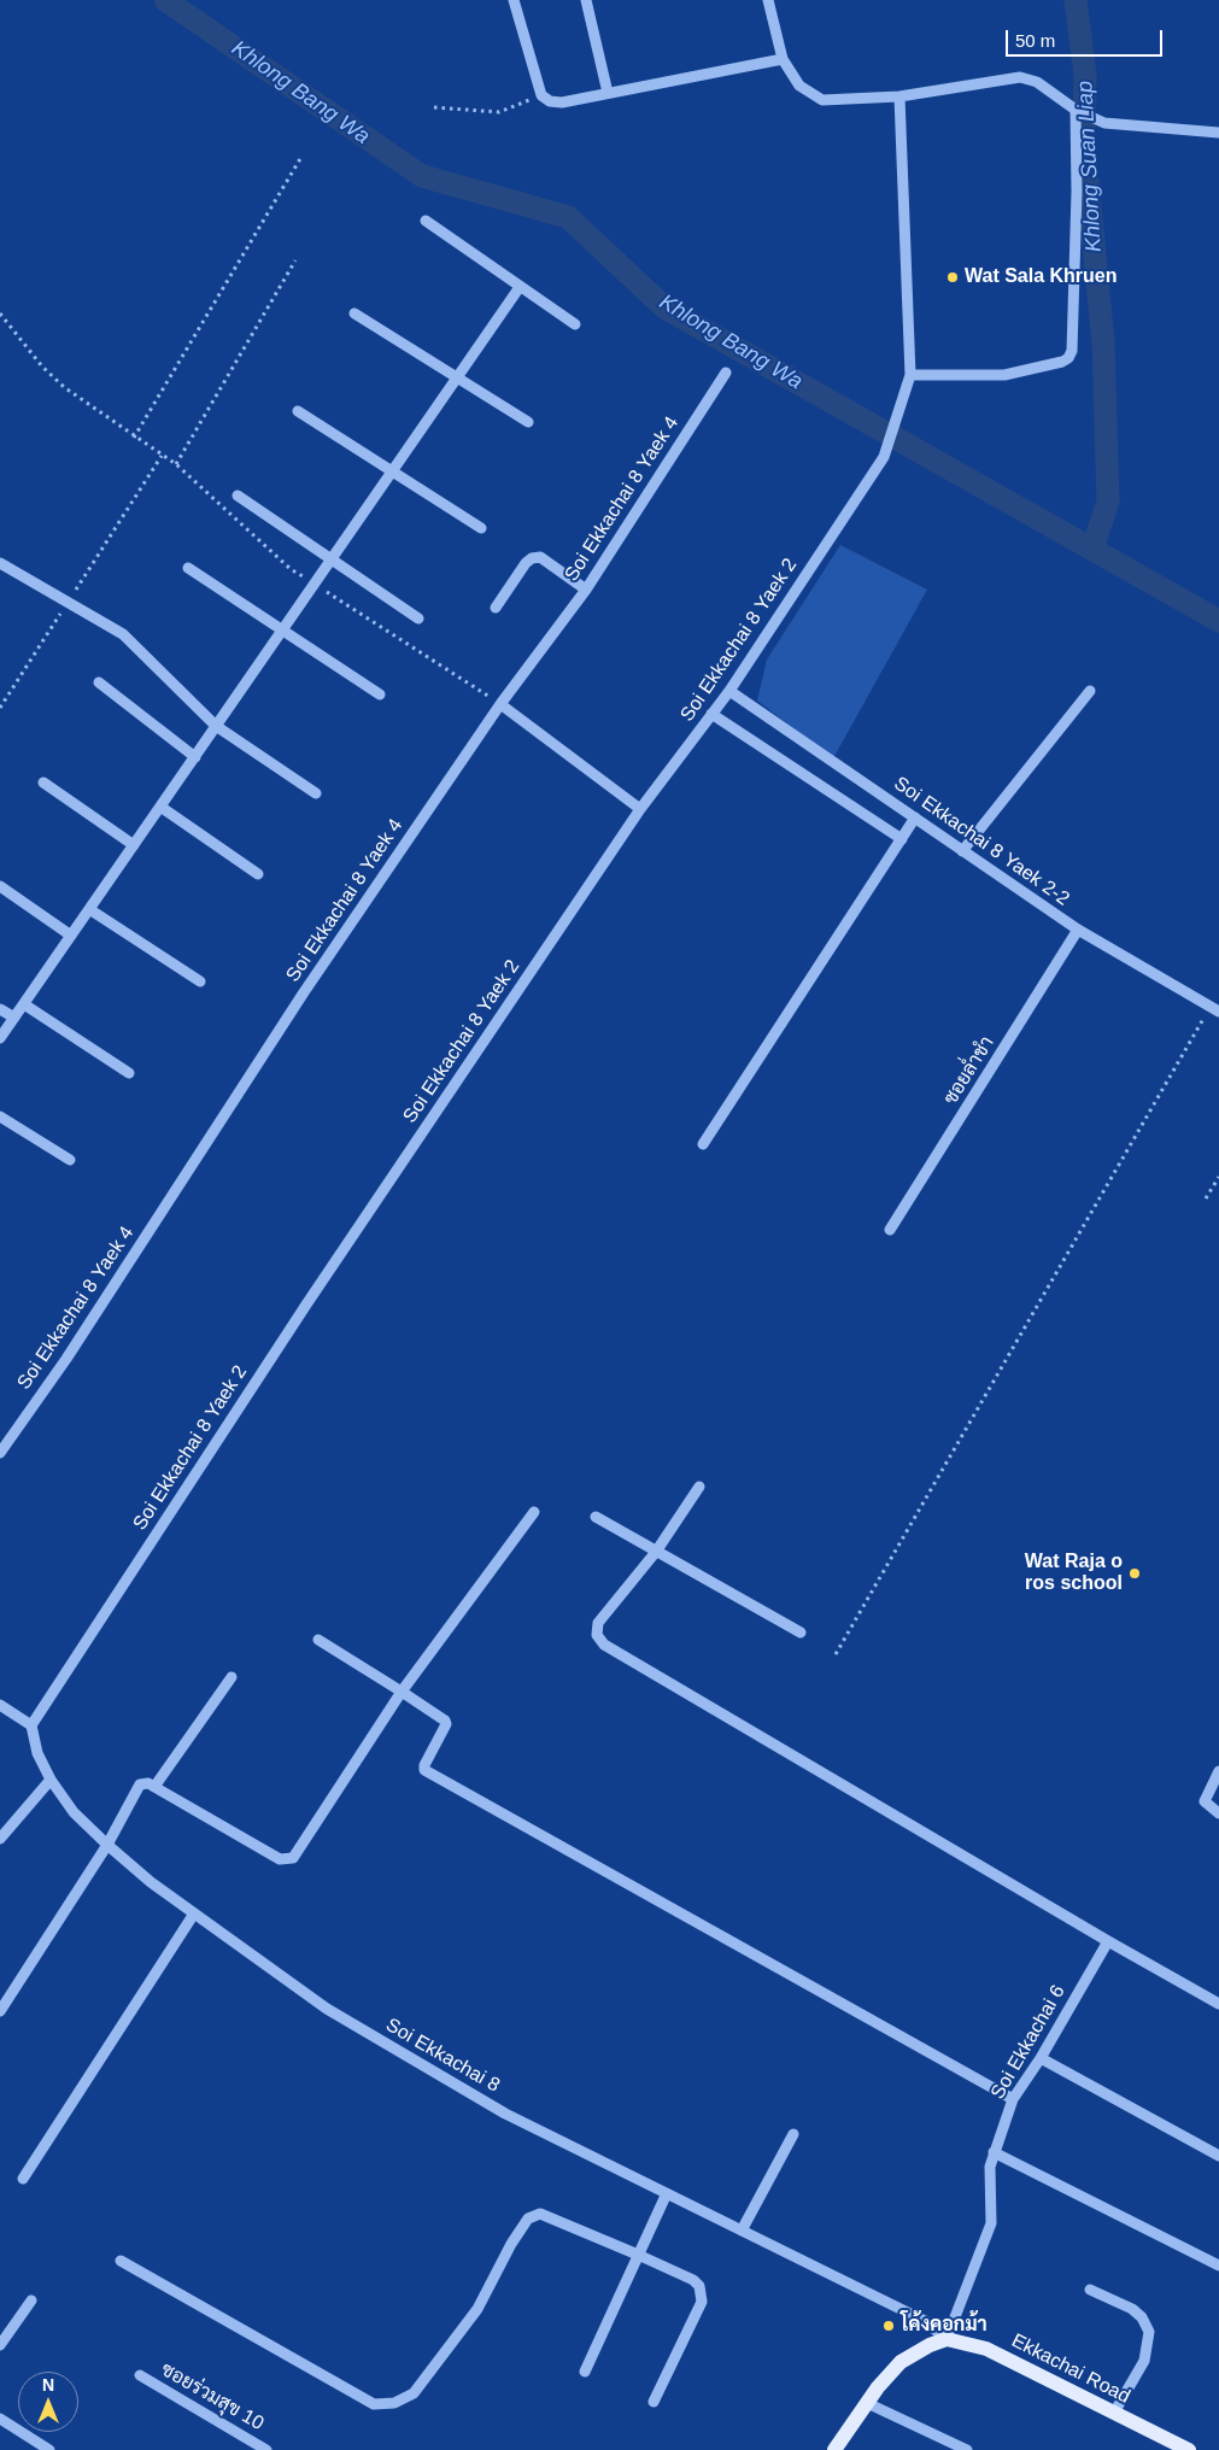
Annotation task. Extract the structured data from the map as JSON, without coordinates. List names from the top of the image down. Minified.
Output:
{"streets":{"main road":["Ekkachai Road"],"street":["Soi Ekkachai 8 Yaek 4","Soi Ekkachai 8 Yaek 2","Soi Ekkachai 8 Yaek 2-2","ซอยล่ำชำ","Soi Ekkachai 6","Soi Ekkachai 8","ซอยร่วมสุข 10"]},"crossings":[["Soi Ekkachai 8 Yaek 2","Soi Ekkachai 8 Yaek 2-2"],["Soi Ekkachai 8 Yaek 2","Soi Ekkachai 8"],["Soi Ekkachai 8 Yaek 2-2","ซอยล่ำชำ"],["Soi Ekkachai 6","Soi Ekkachai 8"],["Soi Ekkachai 6","Ekkachai Road"],["Soi Ekkachai 8","Ekkachai Road"]],"water":["Khlong Bang Wa","Khlong Suan Liap"],"places":["Wat Sala Khruen","Wat Raja o ros school","โค้งคอกม้า"],"scale_bar":"50 m","north":"top"}
